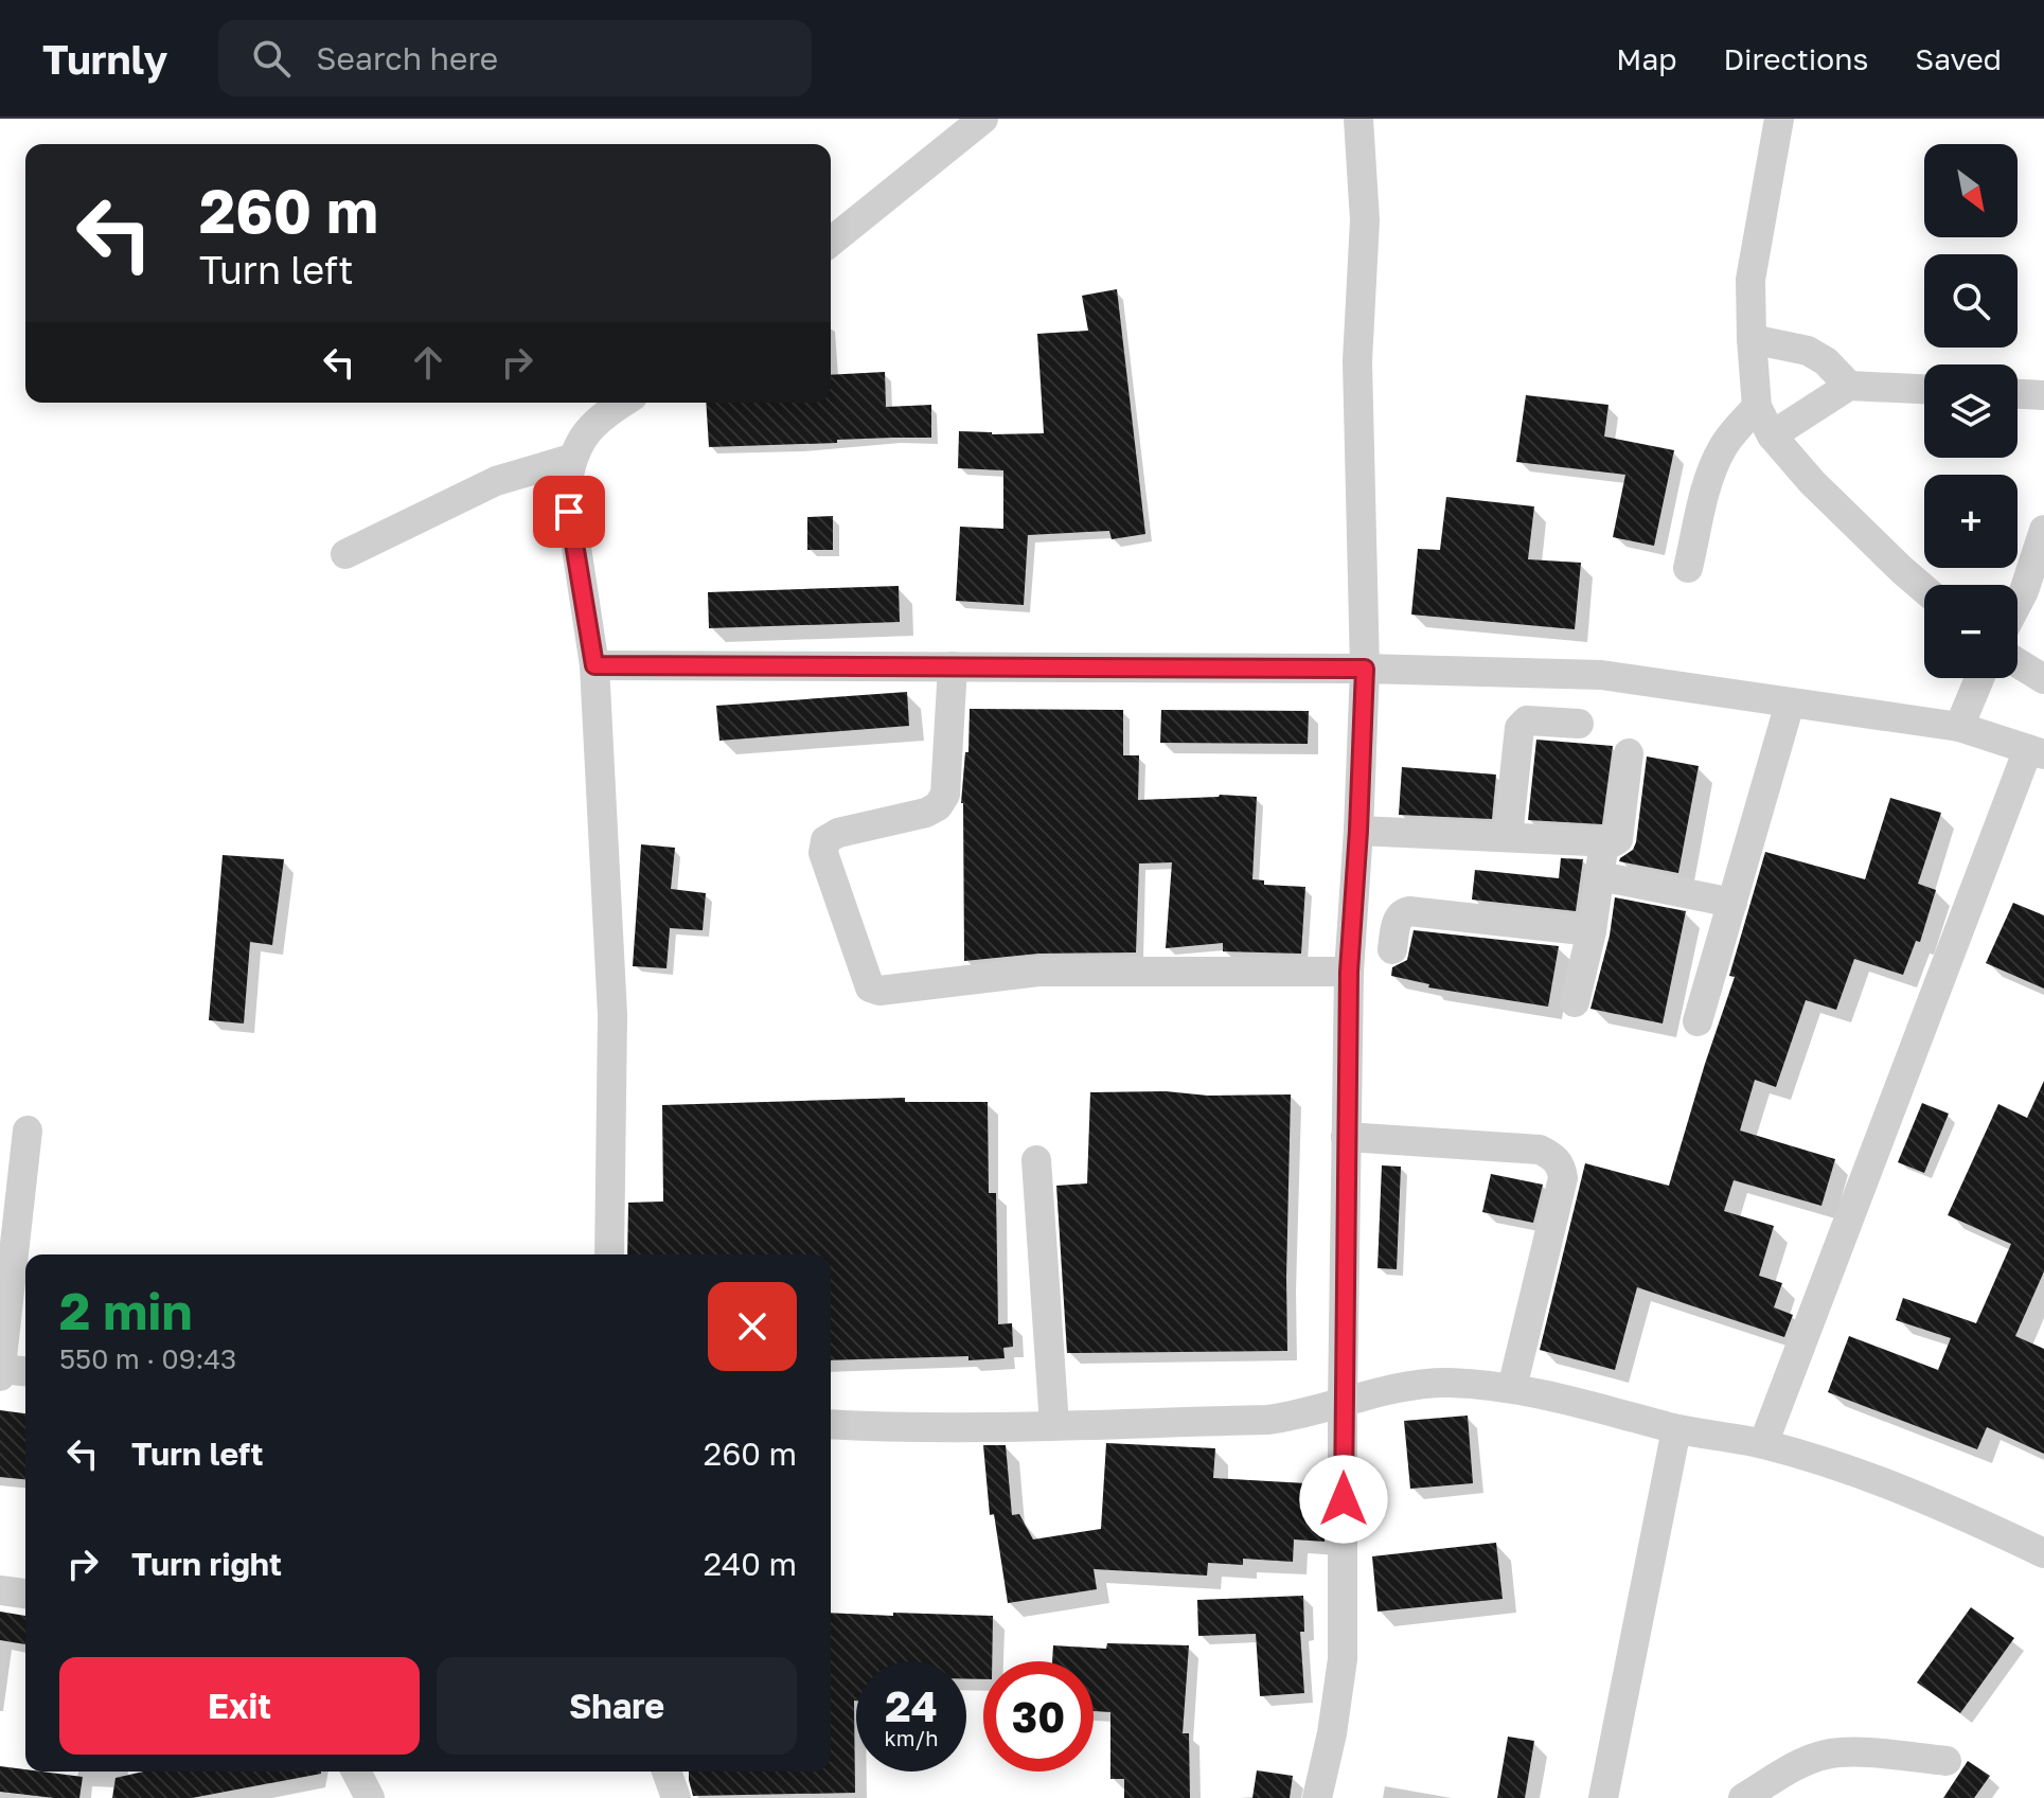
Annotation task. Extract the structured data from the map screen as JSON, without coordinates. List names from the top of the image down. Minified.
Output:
{"north":"bottom right","page":{"header":"Turnly","search":"Search here","nav":["Map","Directions","Saved"],"map_buttons":["+","−"],"turn":["260 m","Turn left"],"heading":["2 min","550 m · 09:43"],"list":[{"name":"Turn left","value":"260 m"},{"name":"Turn right","value":"240 m"}],"buttons":["Exit","Share"],"speed":"24 km/h","limit":"30"}}
